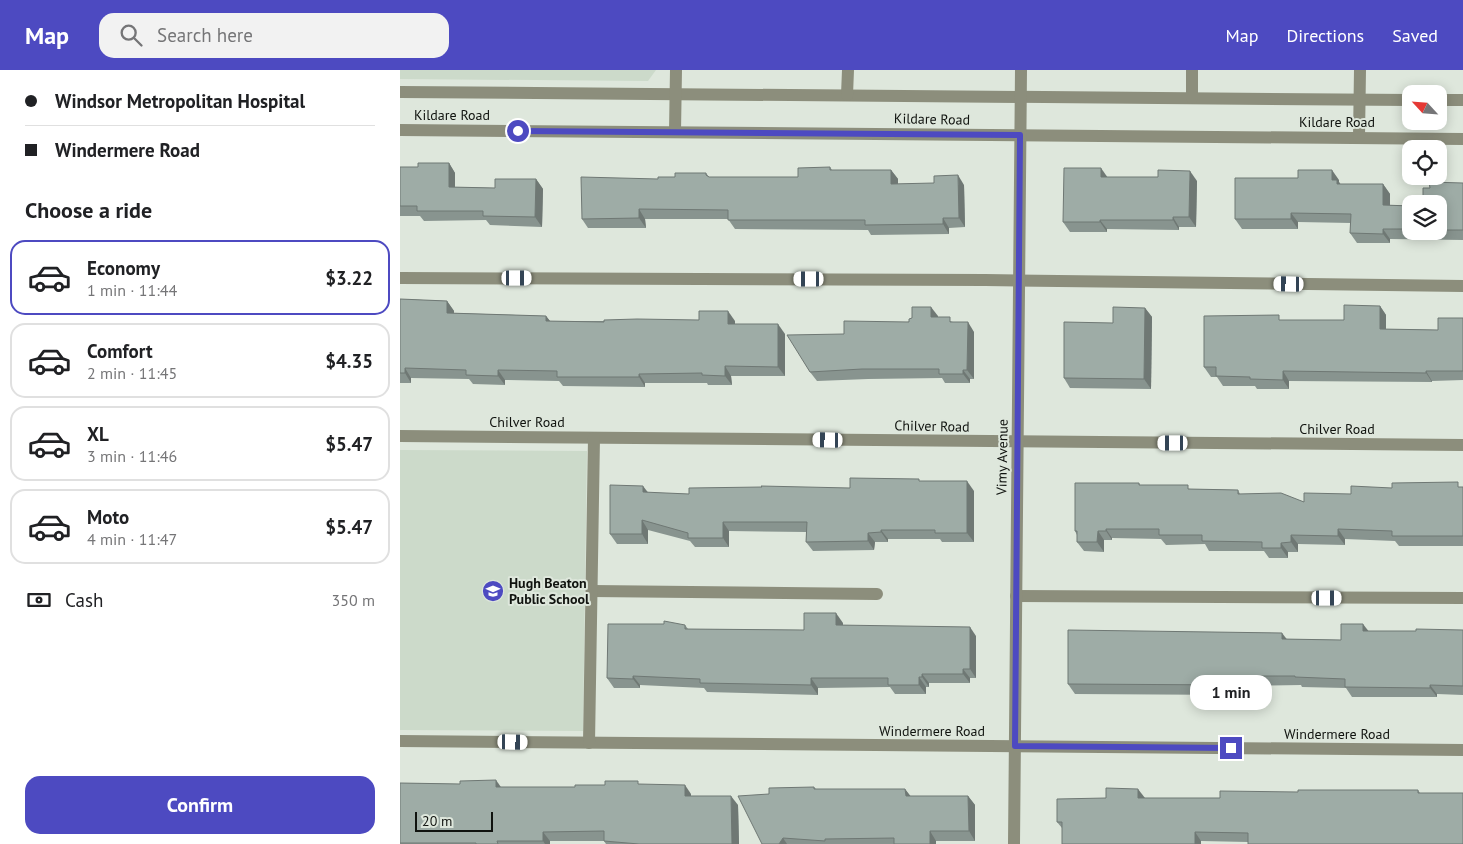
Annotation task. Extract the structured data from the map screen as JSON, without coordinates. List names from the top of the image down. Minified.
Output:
{"streets":{"street":["Kildare Road","Chilver Road","Vimy Avenue","Windermere Road"]},"crossings":[["Kildare Road","Vimy Avenue"],["Chilver Road","Vimy Avenue"],["Vimy Avenue","Windermere Road"]],"places":{"school or university":["Hugh Beaton Public School"]},"scale_bar":"20 m","north":"top left","page":{"header":"Map","search":"Search here","nav":["Map","Directions","Saved"],"banner":["Windsor Metropolitan Hospital","Windermere Road"],"heading":"Choose a ride","list":[{"name":"Economy","note":"1 min · 11:44","value":"$3.22"},{"name":"Comfort","note":"2 min · 11:45","value":"$4.35"},{"name":"XL","note":"3 min · 11:46","value":"$5.47"},{"name":"Moto","note":"4 min · 11:47","value":"$5.47"}],"pay":["Cash","350 m"],"bubble":"1 min","buttons":"Confirm","scale":"20 m"}}
